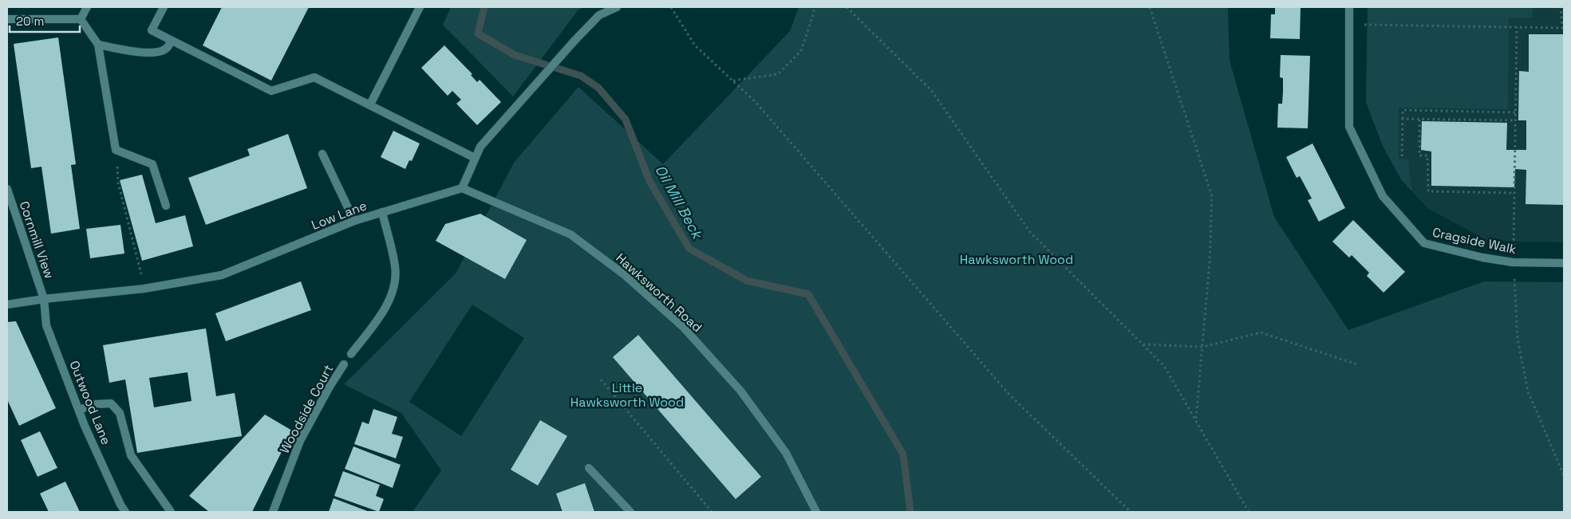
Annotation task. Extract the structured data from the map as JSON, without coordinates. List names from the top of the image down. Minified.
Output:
{"streets":{"street":["Low Lane","Cornmill View","Cragside Walk","Hawksworth Road","Outwood Lane","Woodside Court"]},"crossings":[["Low Lane","Cornmill View"],["Low Lane","Hawksworth Road"],["Low Lane","Outwood Lane"],["Cornmill View","Outwood Lane"]],"water":["Oil Mill Beck"],"parks":["Hawksworth Wood","Little Hawksworth Wood"],"scale_bar":"20 m"}
